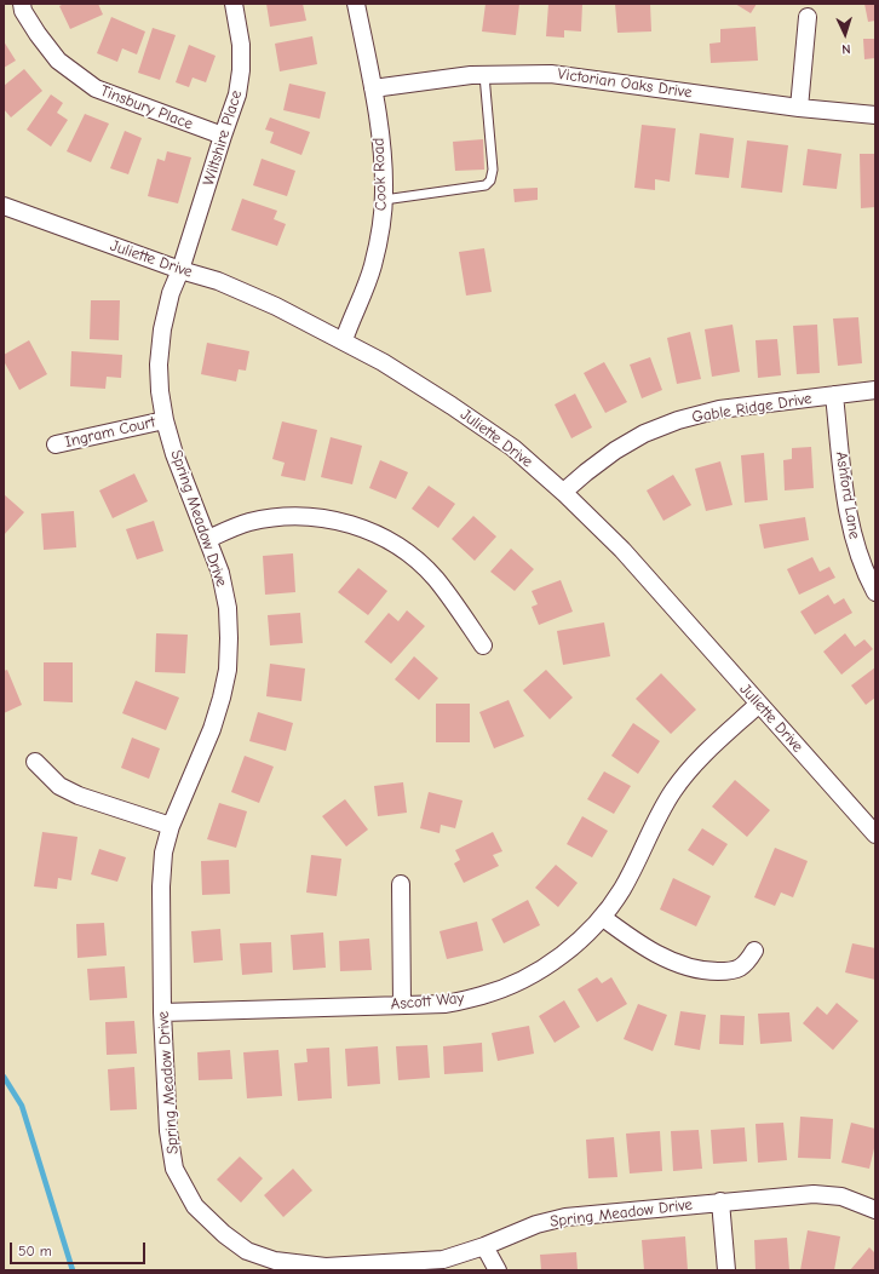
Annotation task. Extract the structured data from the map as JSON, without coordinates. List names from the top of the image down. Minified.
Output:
{"streets":{"street":["Victorian Oaks Drive","Tinsbury Place","Wiltshire Place","Cook Road","Juliette Drive","Gable Ridge Drive","Ingram Court","Ashford Lane","Spring Meadow Drive","Ascott Way"]},"crossings":[["Victorian Oaks Drive","Cook Road"],["Tinsbury Place","Wiltshire Place"],["Wiltshire Place","Juliette Drive"],["Wiltshire Place","Spring Meadow Drive"],["Cook Road","Juliette Drive"],["Juliette Drive","Gable Ridge Drive"],["Juliette Drive","Spring Meadow Drive"],["Juliette Drive","Ascott Way"],["Gable Ridge Drive","Ashford Lane"],["Ingram Court","Spring Meadow Drive"],["Spring Meadow Drive","Ascott Way"]],"scale_bar":"50 m","north":"bottom"}
